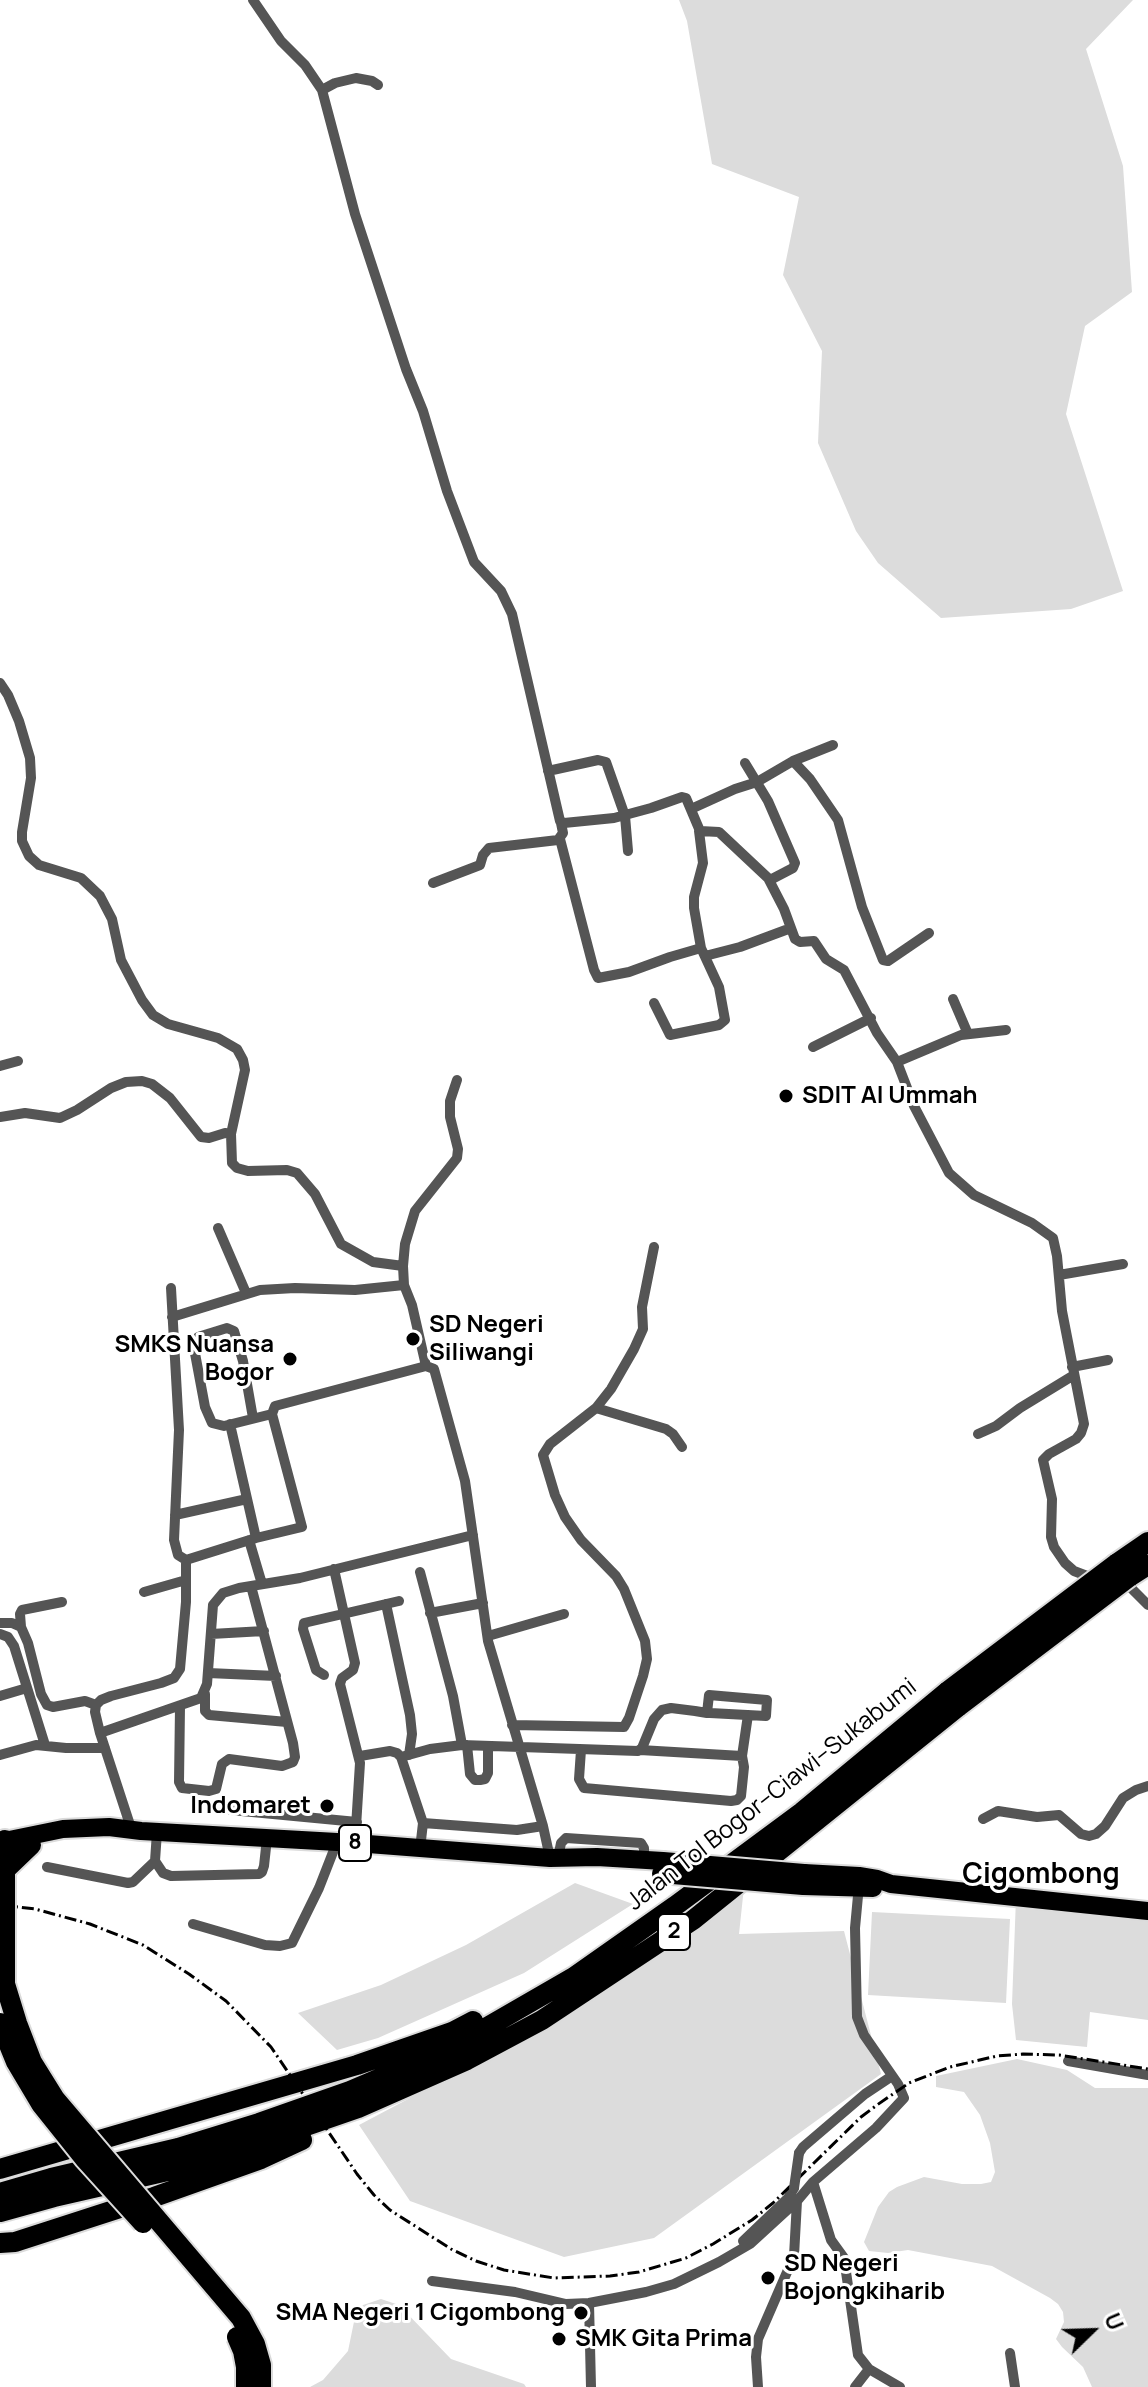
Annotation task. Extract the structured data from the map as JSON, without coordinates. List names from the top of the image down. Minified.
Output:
{"streets":{"highway":["Jalan Tol Bogor–Ciawi–Sukabumi","8","2"]},"districts":["Cigombong"],"places":["SDIT Al Ummah","SD Negeri Siliwangi","SMKS Nuansa Bogor","Indomaret","SD Negeri Bojongkiharib","SMA Negeri 1 Cigombong","SMK Gita Prima"],"north":"top right"}
